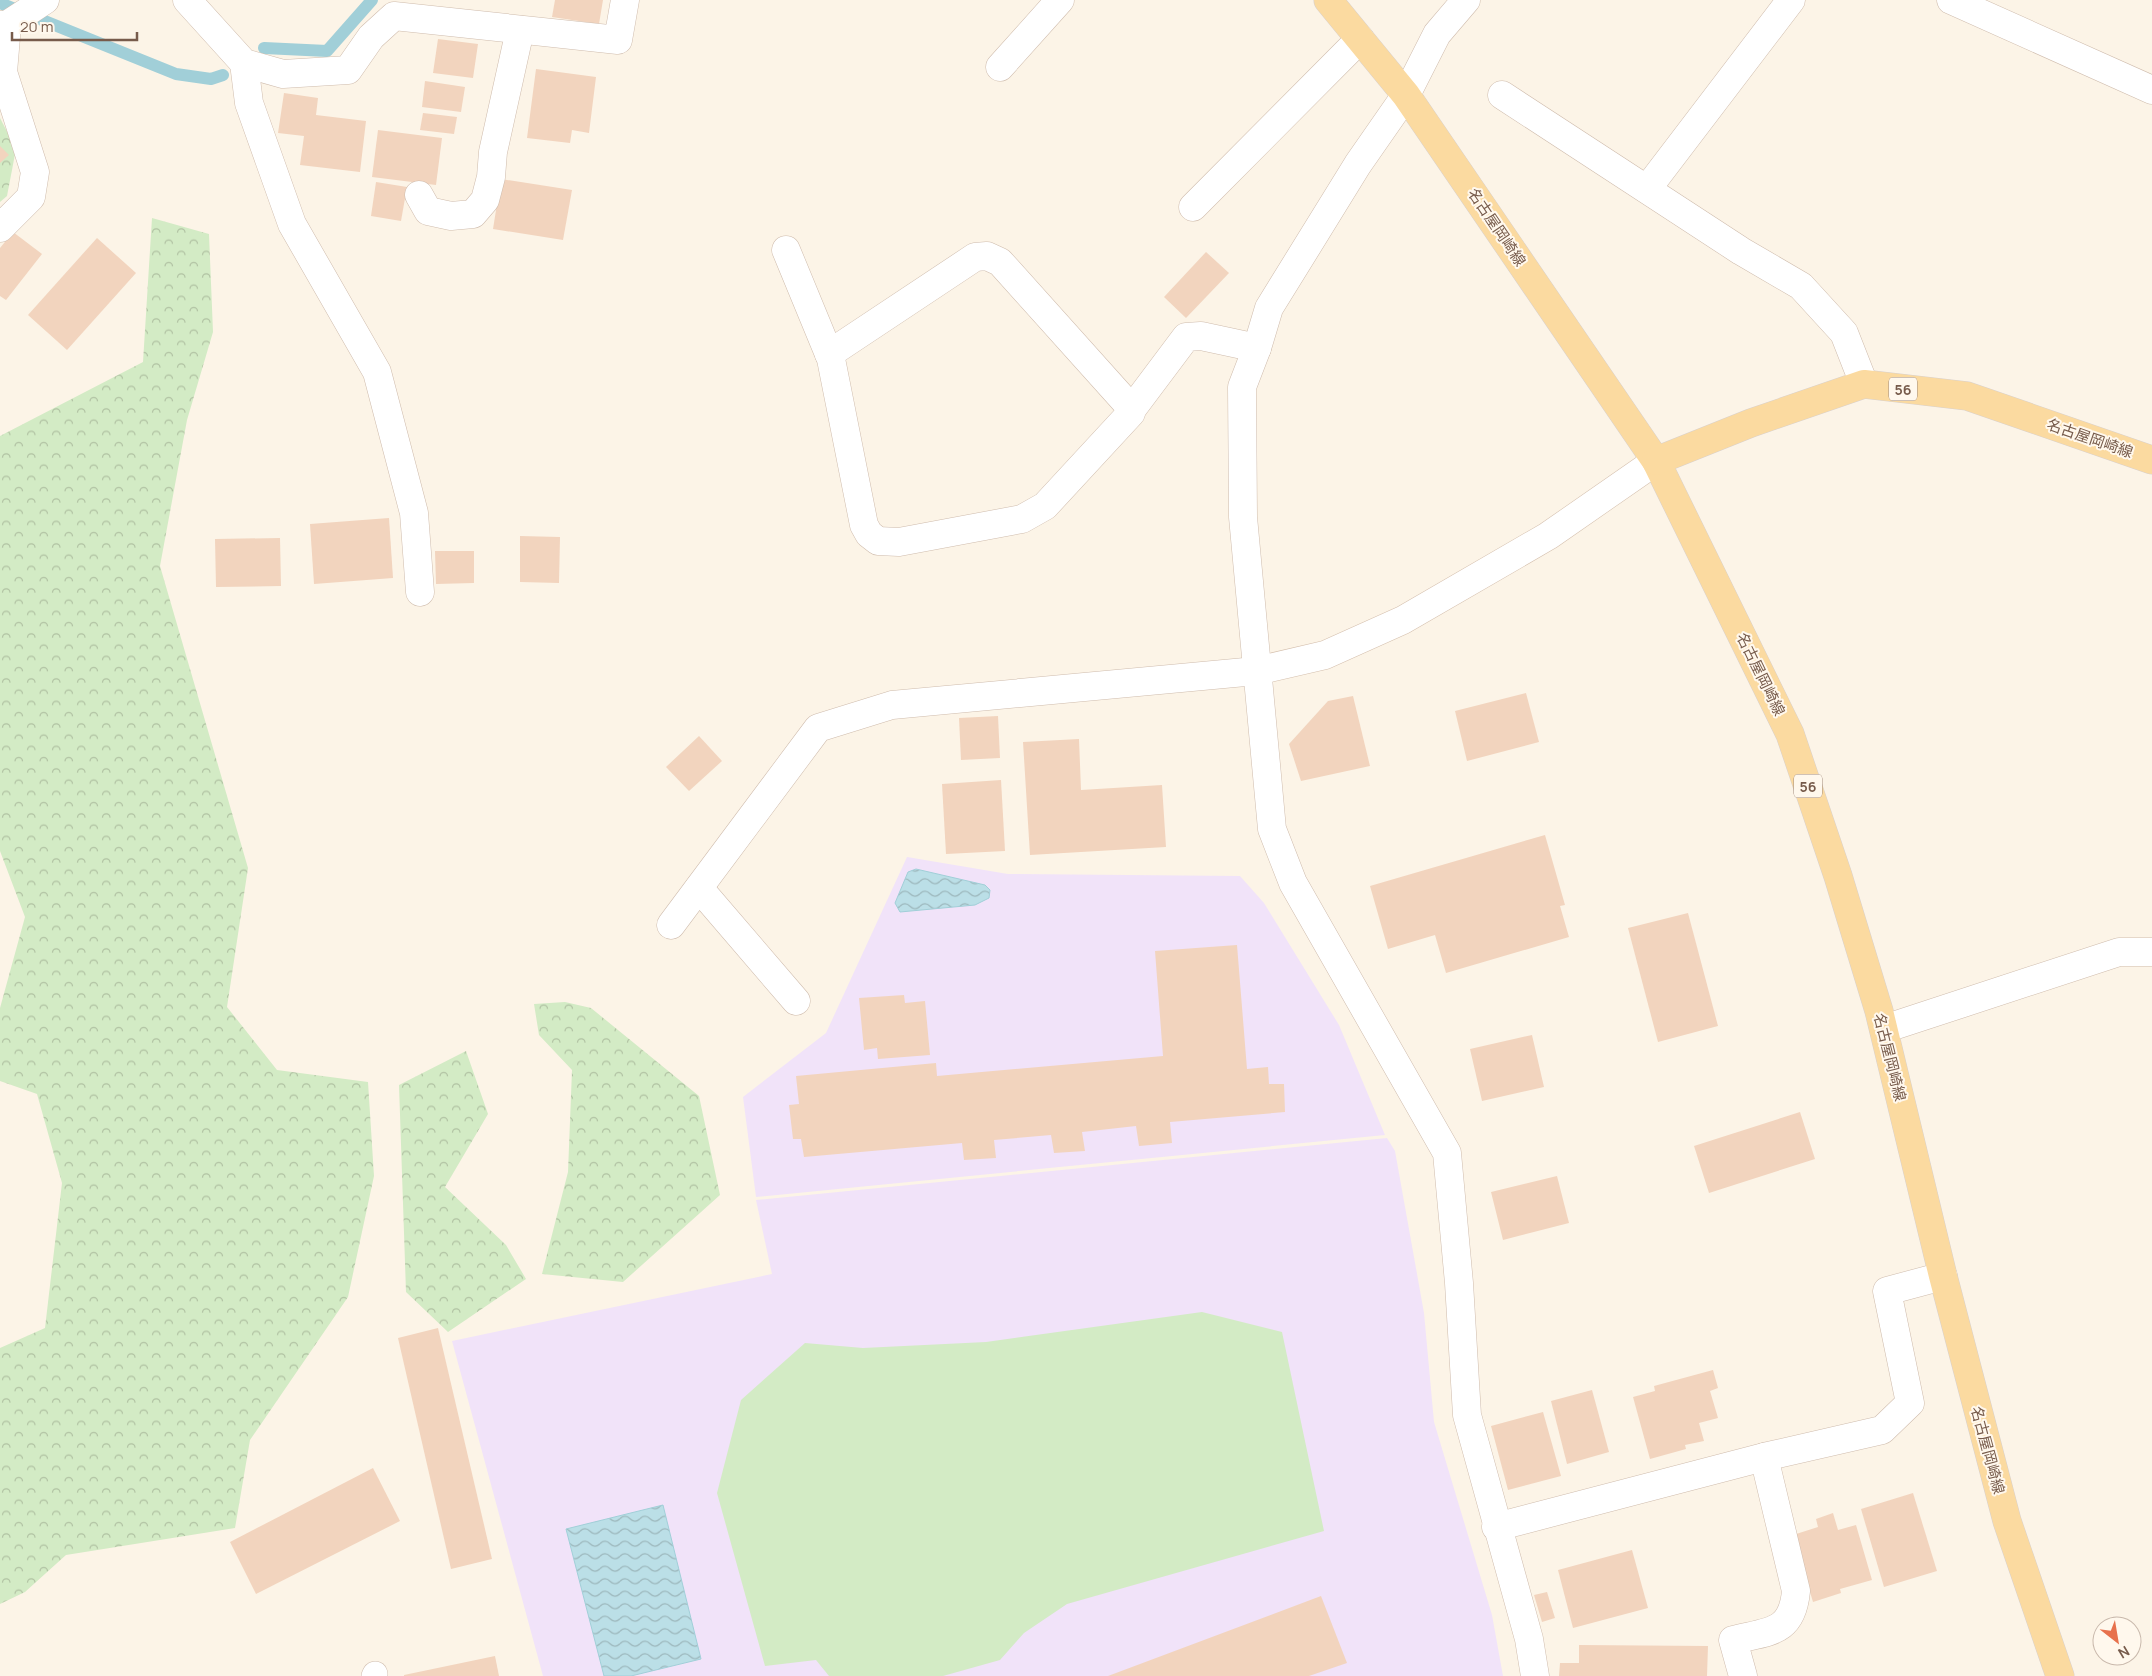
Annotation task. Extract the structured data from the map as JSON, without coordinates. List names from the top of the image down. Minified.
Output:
{"streets":{"main road":["名古屋岡崎線","56"]},"scale_bar":"20 m","north":"bottom right"}
